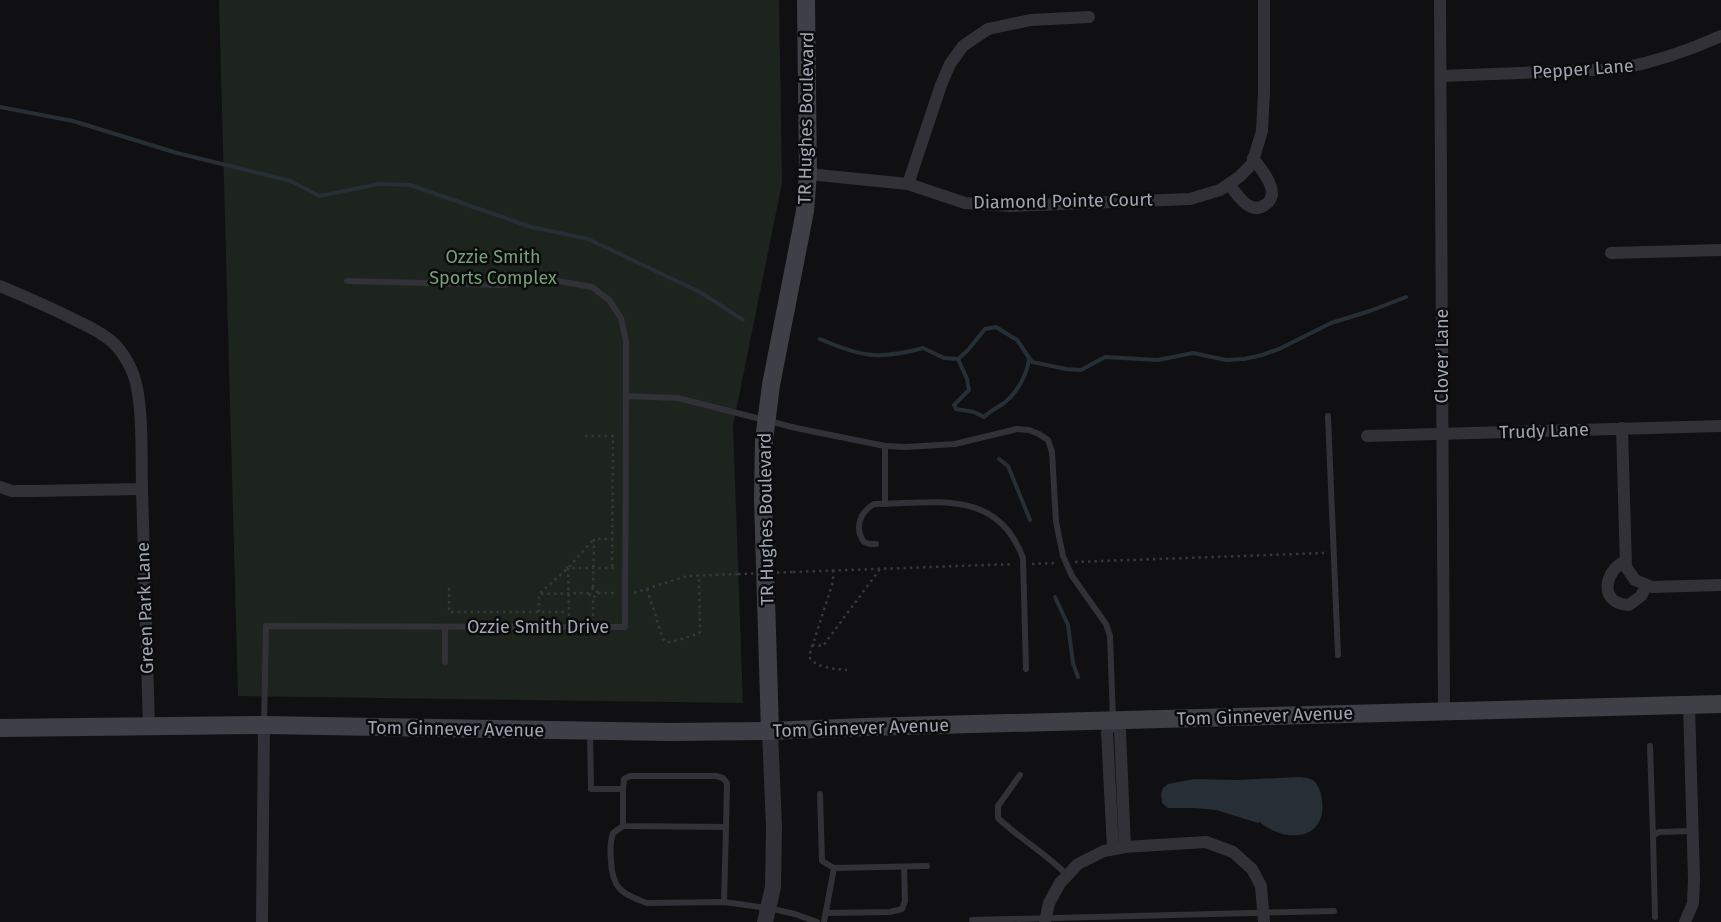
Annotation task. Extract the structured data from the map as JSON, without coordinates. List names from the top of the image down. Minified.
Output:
{"streets":{"main road":["TR Hughes Boulevard","Tom Ginnever Avenue"],"street":["Pepper Lane","Diamond Pointe Court","Clover Lane","Trudy Lane","Green Park Lane"],"lane":["Ozzie Smith Drive"]},"crossings":[["Pepper Lane","Clover Lane"],["TR Hughes Boulevard","Diamond Pointe Court"],["TR Hughes Boulevard","Tom Ginnever Avenue"],["Clover Lane","Trudy Lane"],["Clover Lane","Tom Ginnever Avenue"],["Green Park Lane","Tom Ginnever Avenue"],["Ozzie Smith Drive","Tom Ginnever Avenue"]],"parks":["Ozzie Smith Sports Complex"]}
